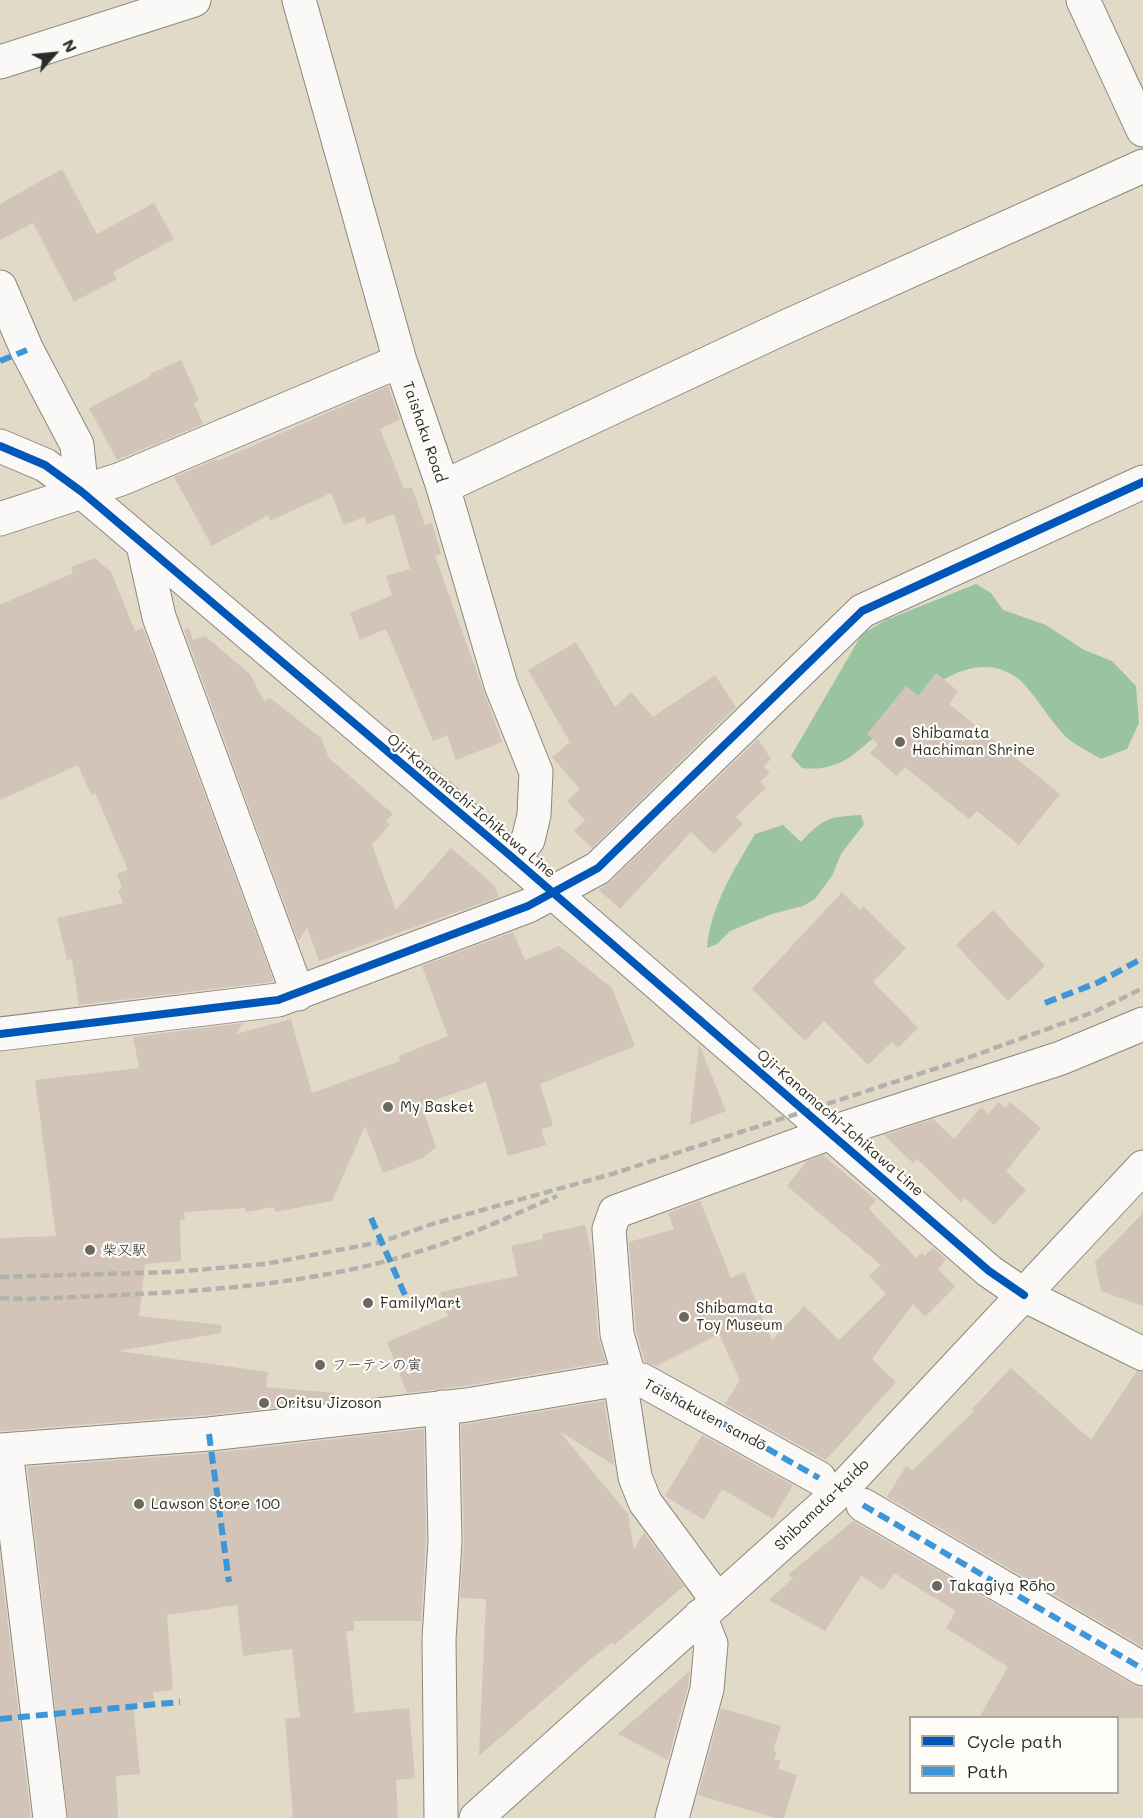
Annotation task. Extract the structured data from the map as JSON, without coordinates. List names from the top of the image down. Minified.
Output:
{"streets":{"street":["Taishaku Road","Oji-Kanamachi-Ichikawa Line","Taishakuten sandō","Shibamata-kaido"]},"crossings":[["Taishaku Road","Oji-Kanamachi-Ichikawa Line"],["Oji-Kanamachi-Ichikawa Line","Shibamata-kaido"]],"places":["Shibamata Hachiman Shrine","My Basket","柴又駅","FamilyMart","Shibamata Toy Museum","フーテンの寅","Oritsu Jizoson","Lawson Store 100","Takagiya Rōho"],"legend":["Cycle path","Path"],"north":"top right"}
